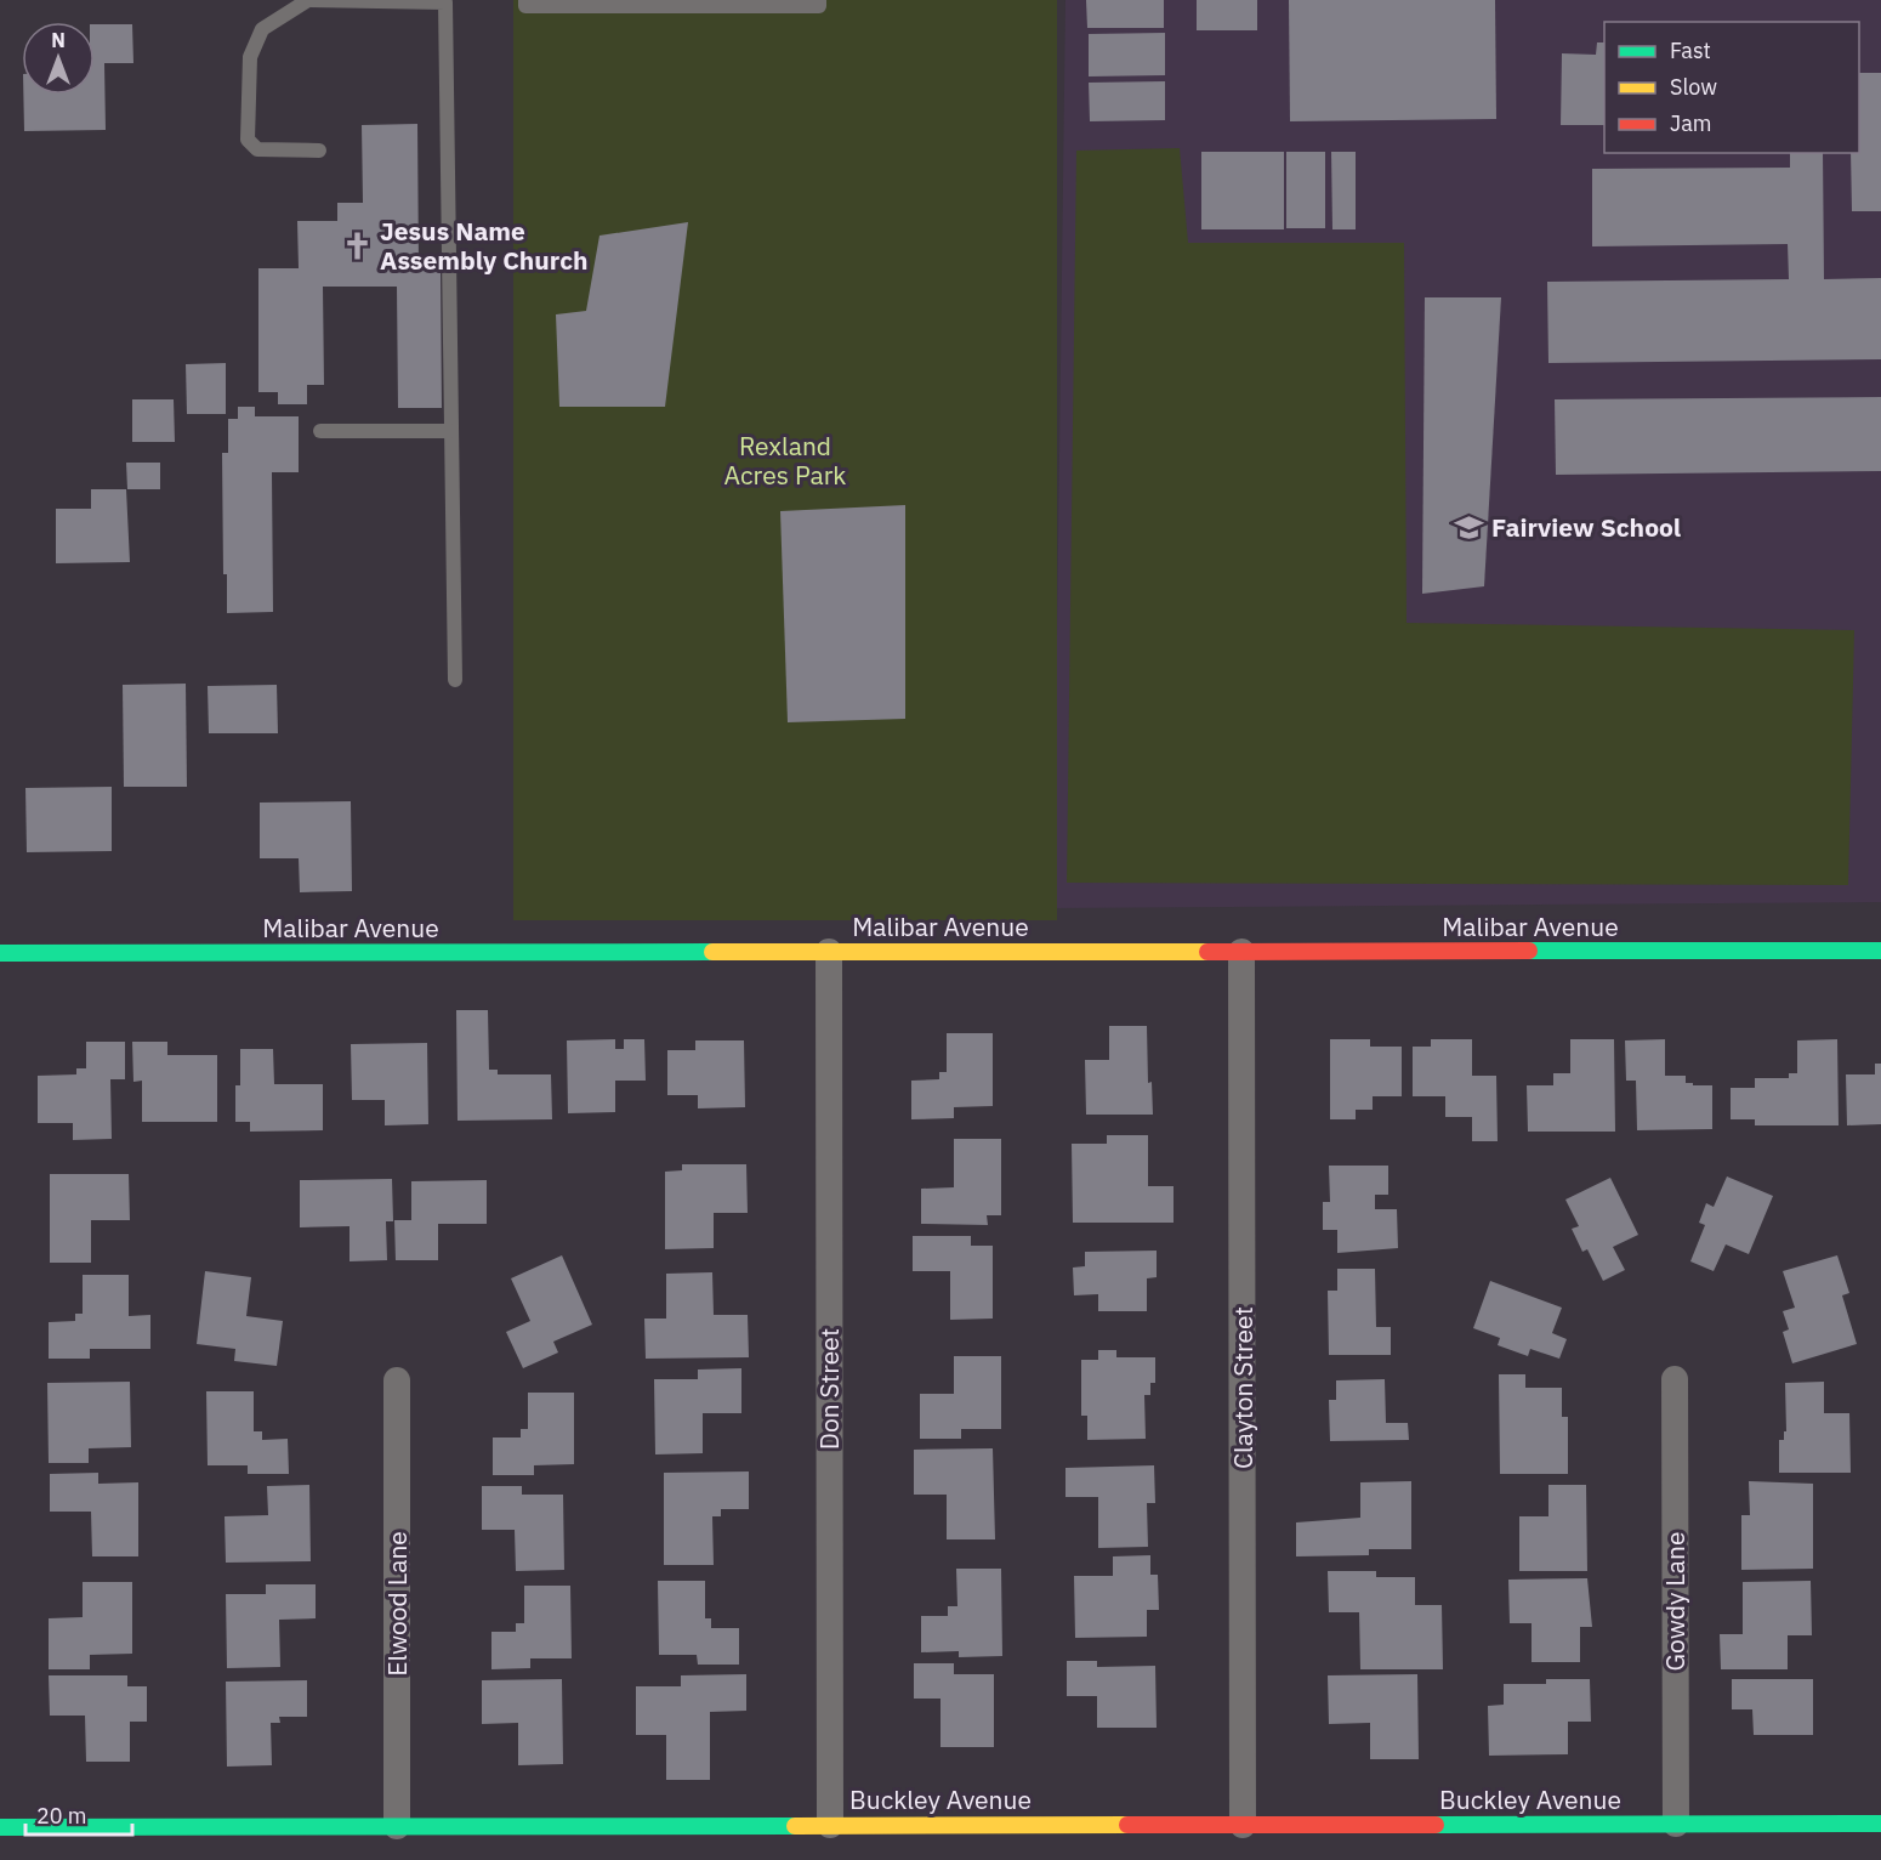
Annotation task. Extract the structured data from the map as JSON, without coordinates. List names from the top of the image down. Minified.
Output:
{"streets":{"street":["Malibar Avenue","Clayton Street","Don Street","Gowdy Lane","Elwood Lane","Buckley Avenue"]},"crossings":[["Malibar Avenue","Clayton Street"],["Malibar Avenue","Don Street"],["Clayton Street","Buckley Avenue"],["Don Street","Buckley Avenue"],["Gowdy Lane","Buckley Avenue"],["Elwood Lane","Buckley Avenue"]],"parks":["Rexland Acres Park"],"places":{"church":["Jesus Name Assembly Church"],"school or university":["Fairview School"]},"legend":["Fast","Slow","Jam"],"scale_bar":"20 m","north":"top"}
